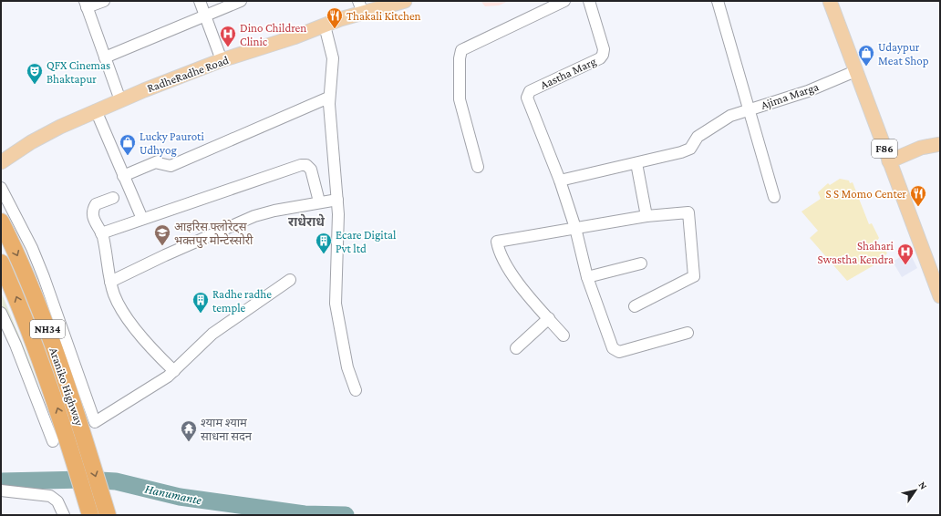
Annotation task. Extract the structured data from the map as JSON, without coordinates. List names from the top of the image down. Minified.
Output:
{"streets":{"highway":["NH34","Araniko Highway"],"main road":["RadheRadhe Road","F86"],"street":["Aastha Marg","Ajima Marga"]},"crossings":[["Ajima Marga","F86"]],"districts":["राधेराधे"],"water":["Hanumante"],"places":{"restaurant":["Thakali Kitchen","S S Momo Center"],"hospital":["Dino Children Clinic","Shahari Swastha Kendra"],"shop":["Udaypur Meat Shop","Lucky Pauroti Udhyog"],"theatre":["QFX Cinemas Bhaktapur"],"school or university":["आइरिस फ्लोरेट्स भक्तपुर मोन्टेस्सोरी"],"building":["Ecare Digital Pvt ltd","Radhe radhe temple"],"temple":["श्याम श्याम साधना सदन"]},"north":"top right"}
